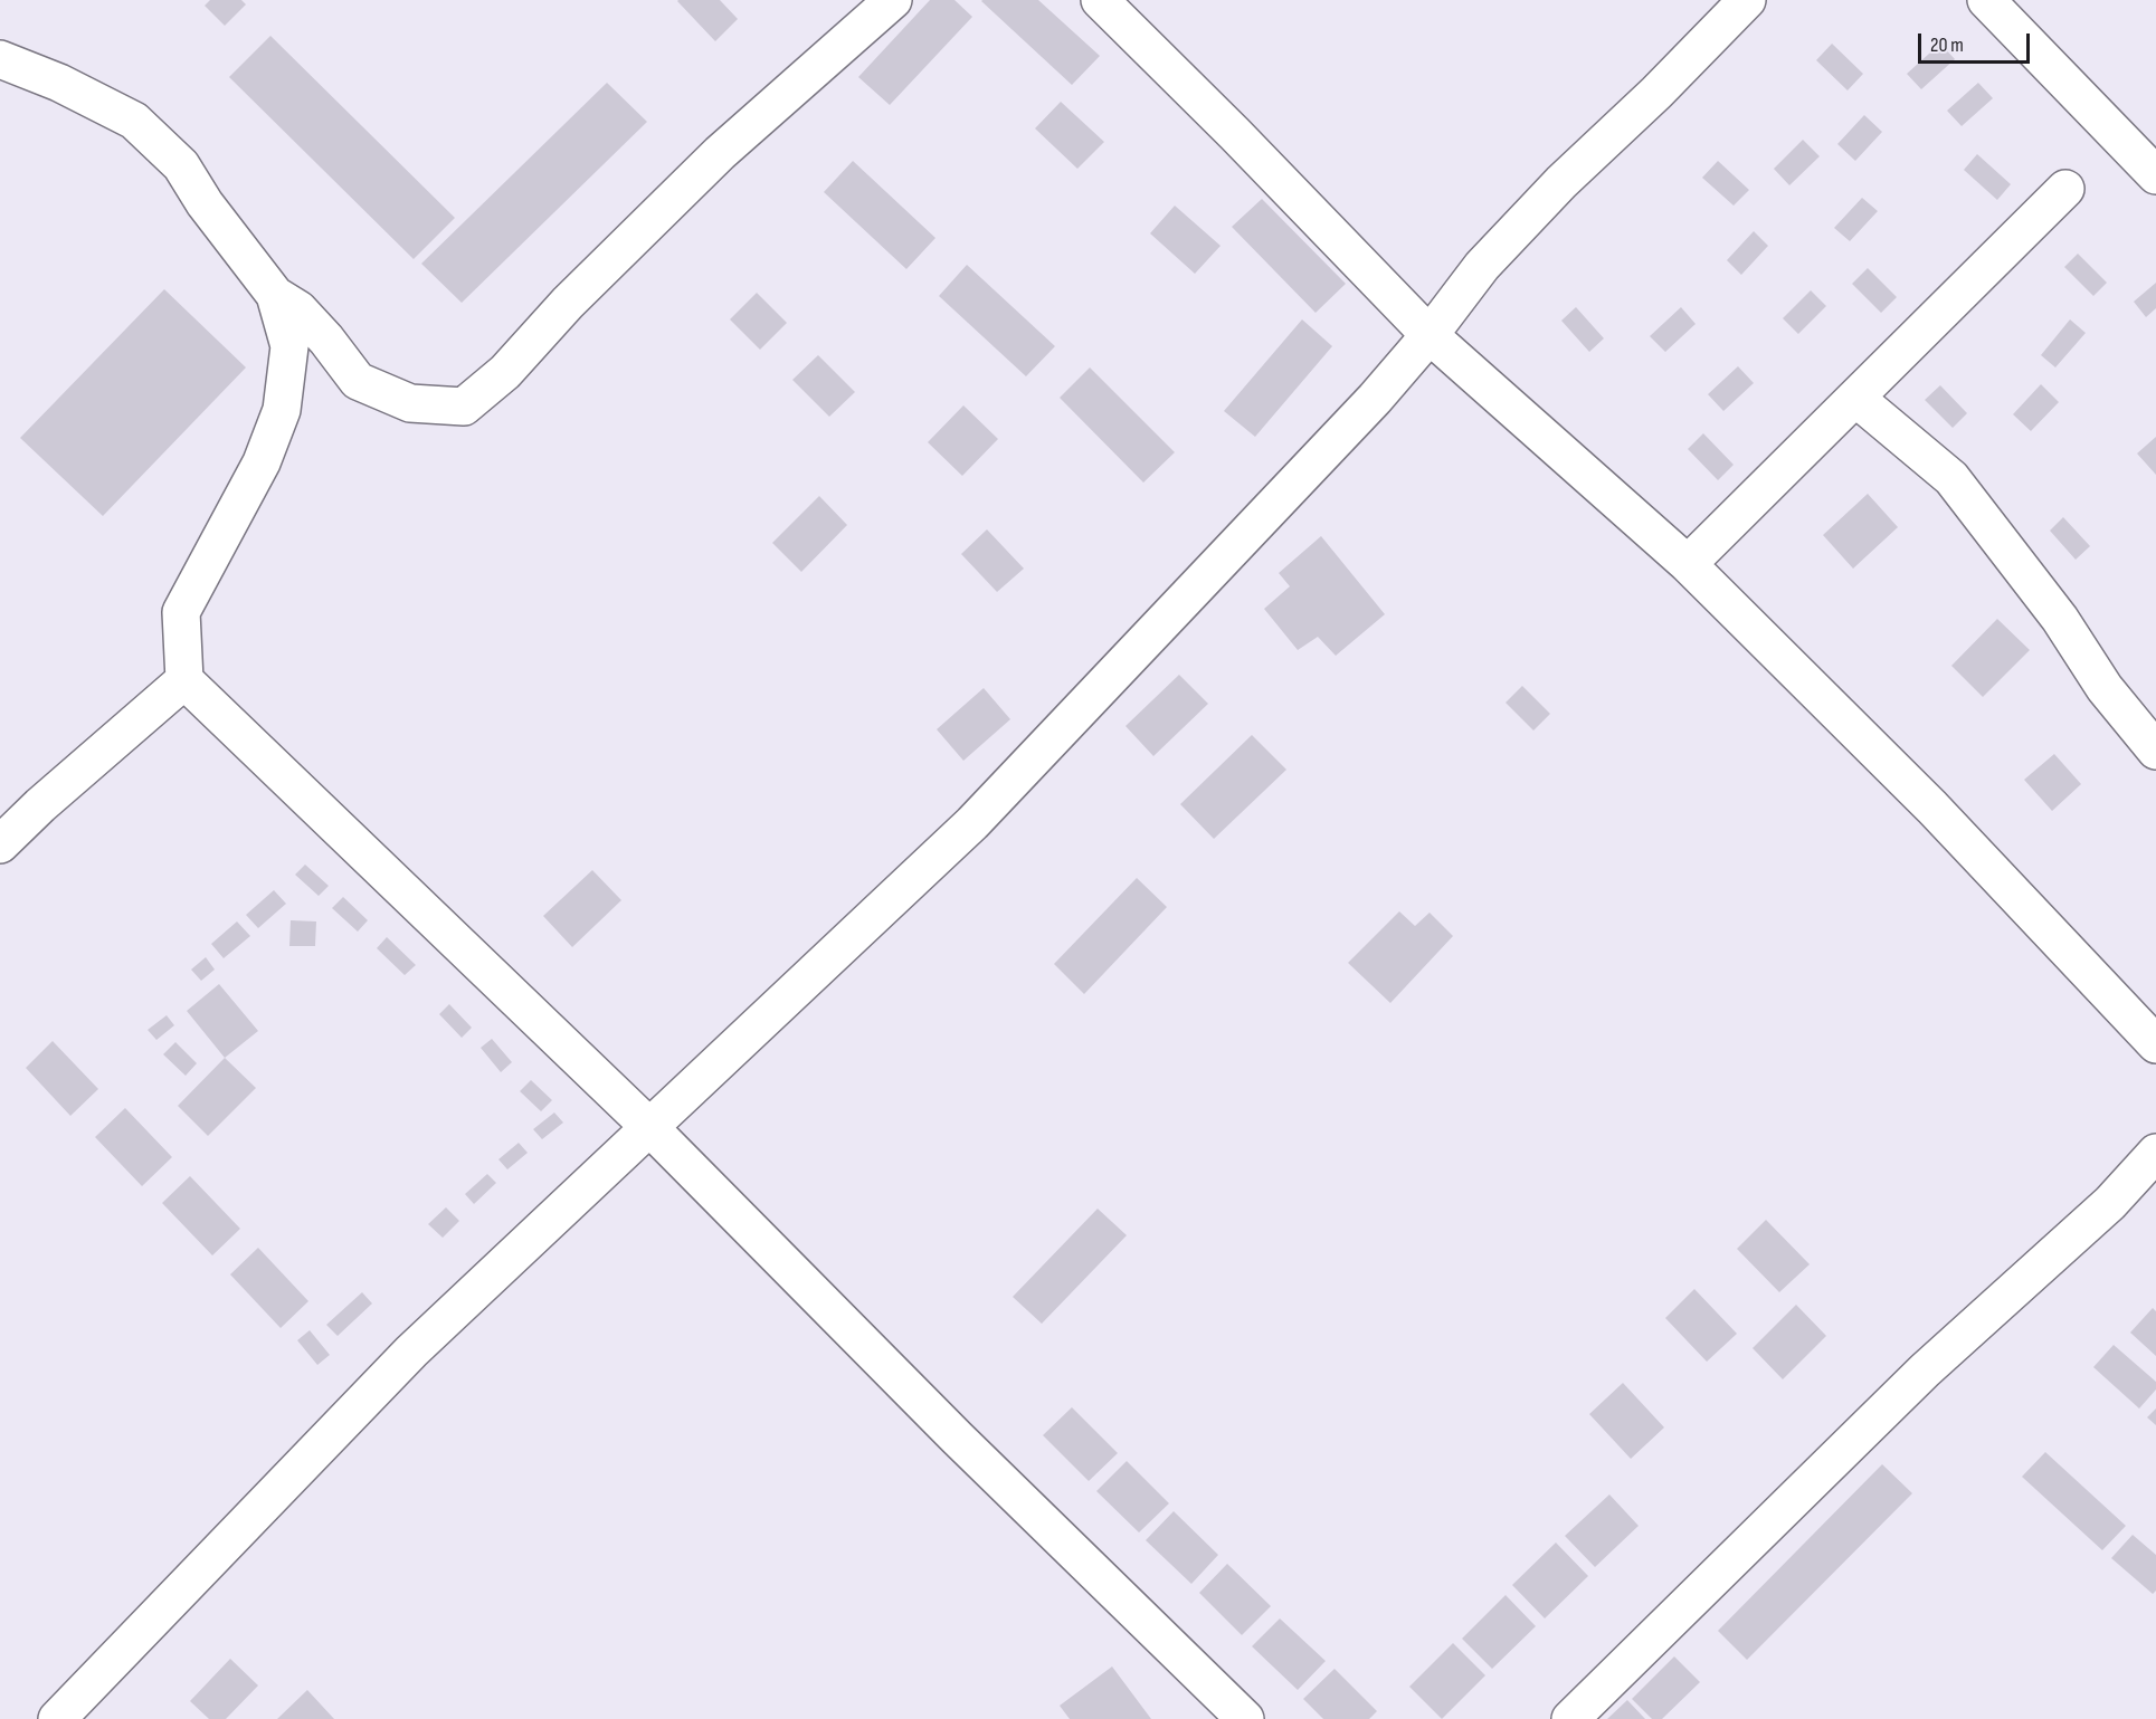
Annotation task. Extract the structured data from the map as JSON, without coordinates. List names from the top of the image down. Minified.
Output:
{"scale_bar":"20 m"}
